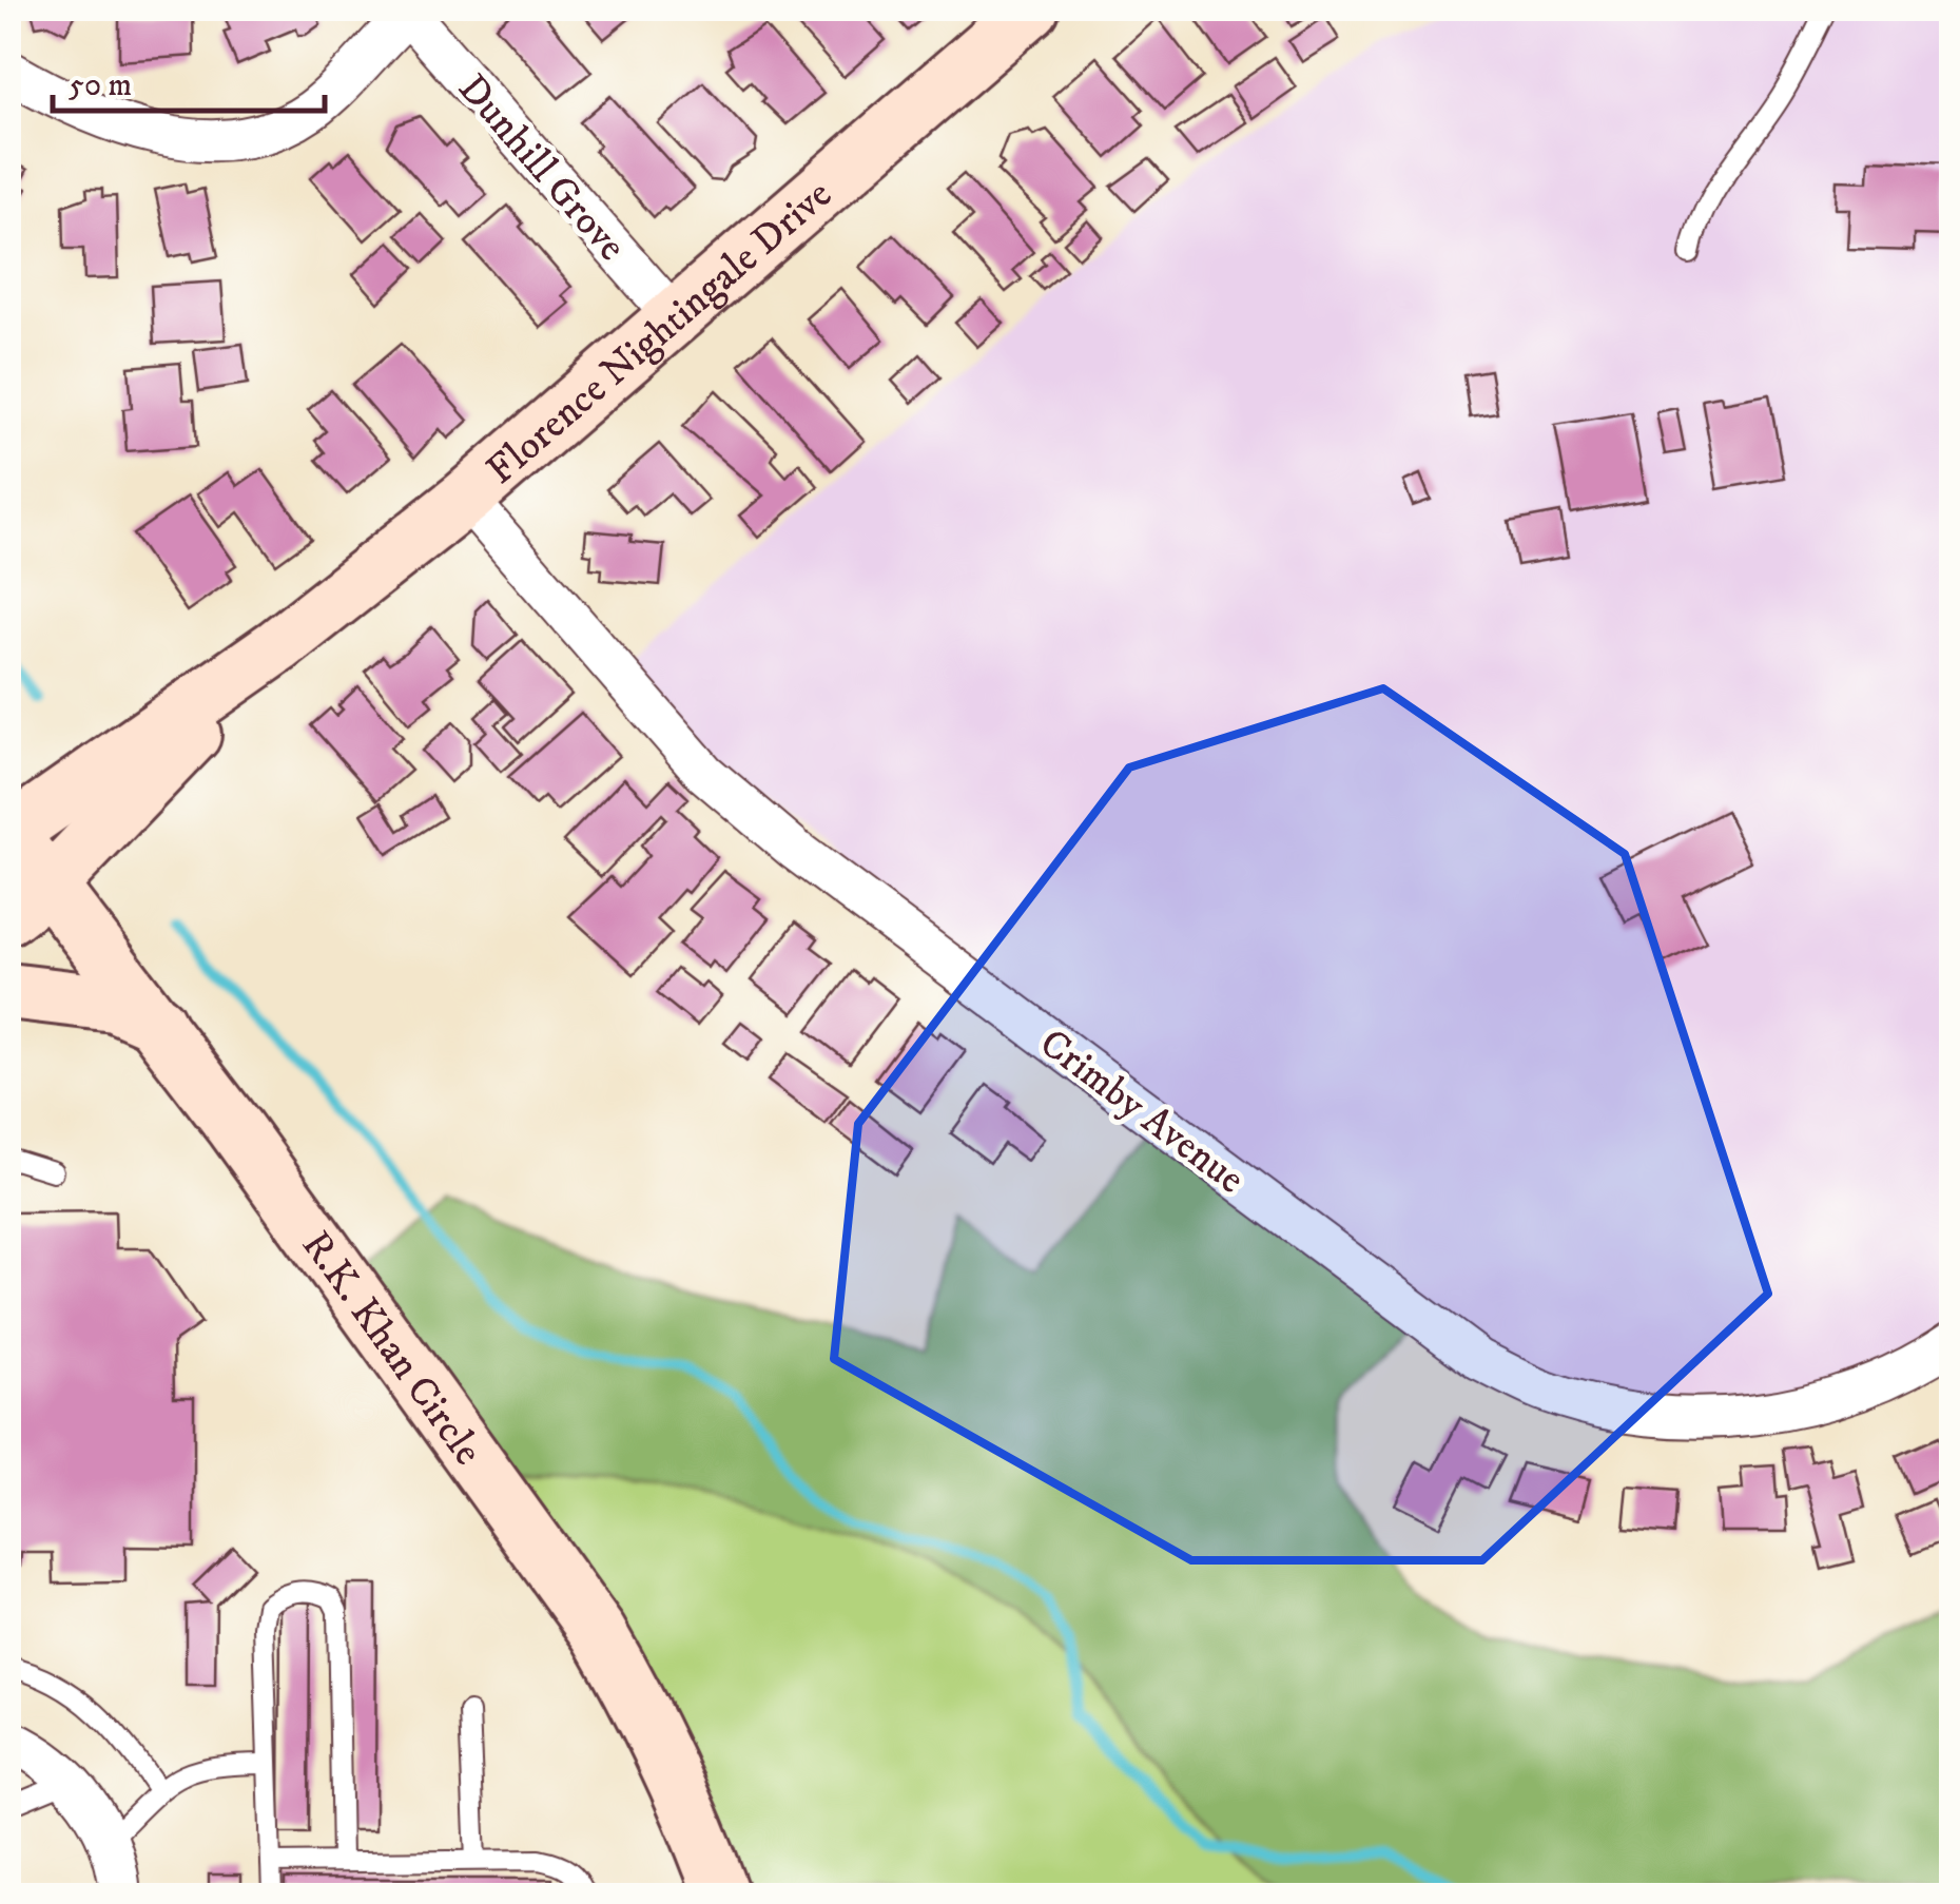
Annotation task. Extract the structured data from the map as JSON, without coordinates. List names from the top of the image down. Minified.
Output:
{"streets":{"street":["Dunhill Grove","Florence Nightingale Drive","Crimby Avenue","R.K. Khan Circle"]},"crossings":[["Dunhill Grove","Florence Nightingale Drive"],["Florence Nightingale Drive","Crimby Avenue"],["Florence Nightingale Drive","R.K. Khan Circle"]],"scale_bar":"50 m"}
